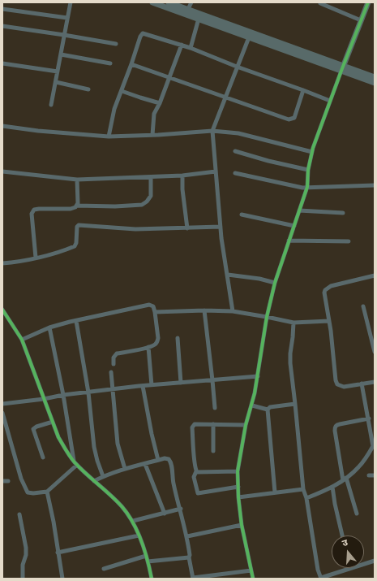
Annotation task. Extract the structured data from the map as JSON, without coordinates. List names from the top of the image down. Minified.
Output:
{"north":"top"}
